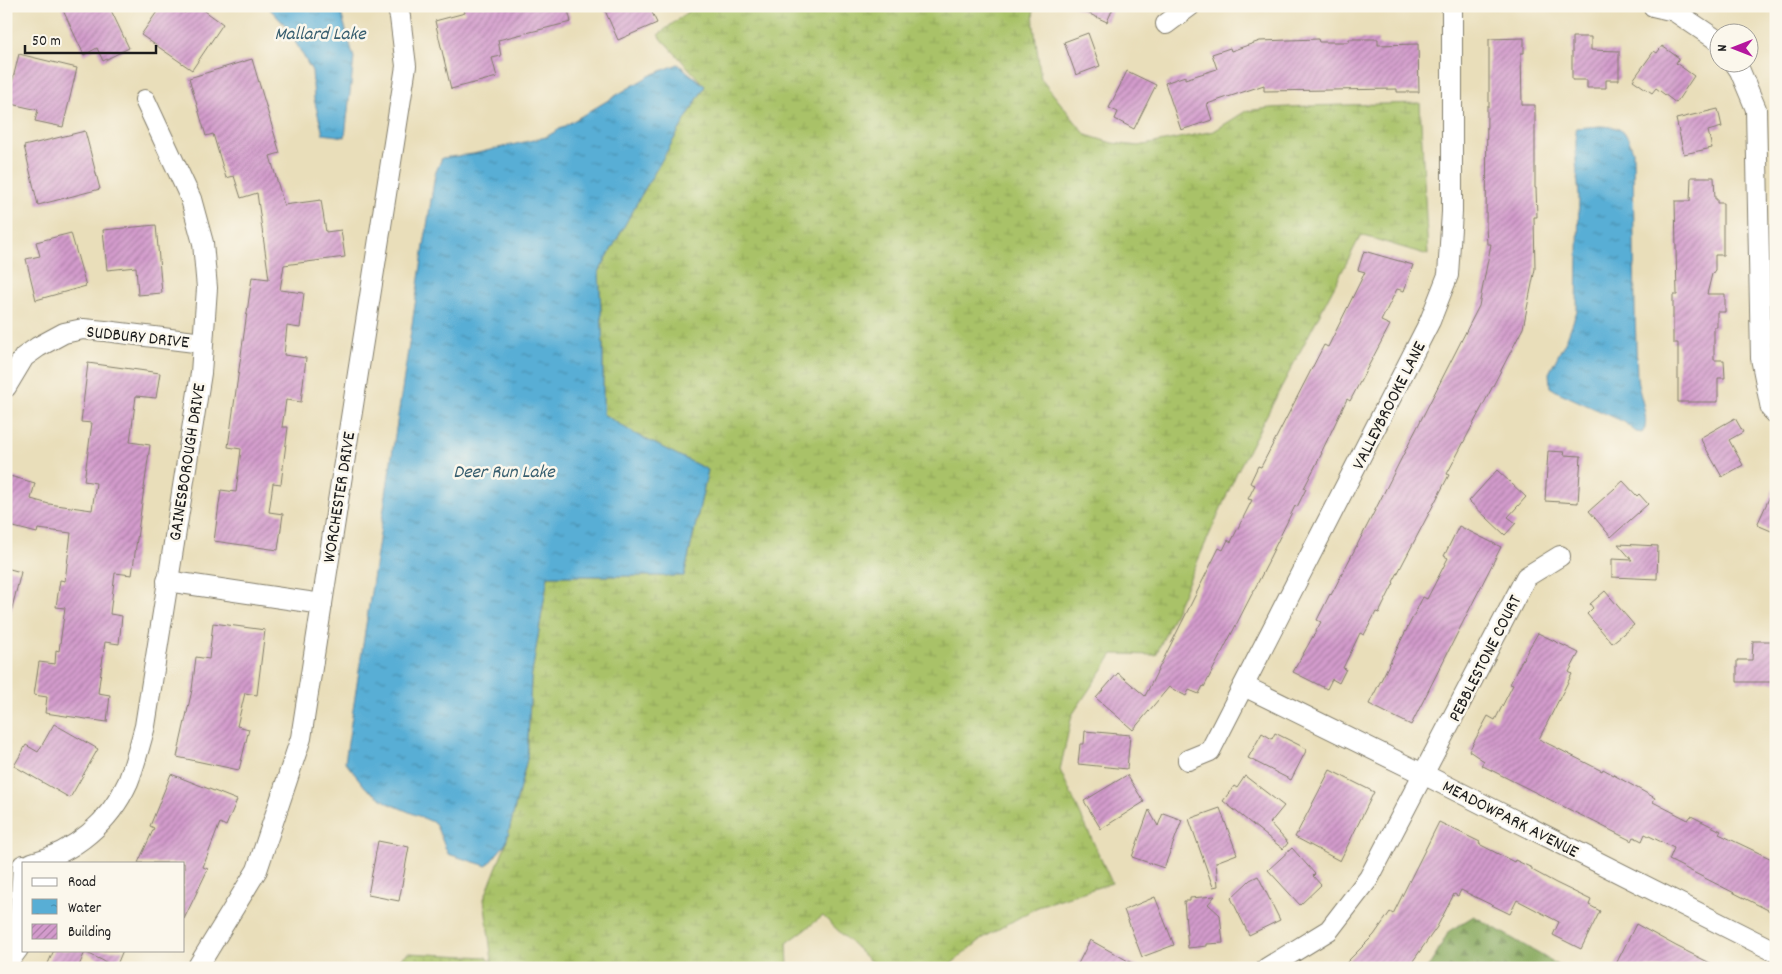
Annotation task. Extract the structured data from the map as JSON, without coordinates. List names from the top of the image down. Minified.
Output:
{"streets":{"street":["SUDBURY DRIVE","VALLEYBROOKE LANE","GAINESBOROUGH DRIVE","WORCHESTER DRIVE","PEBBLESTONE COURT","MEADOWPARK AVENUE"]},"crossings":[["SUDBURY DRIVE","GAINESBOROUGH DRIVE"],["VALLEYBROOKE LANE","MEADOWPARK AVENUE"],["PEBBLESTONE COURT","MEADOWPARK AVENUE"]],"water":["Mallard Lake","Deer Run Lake"],"legend":["Road","Water","Building"],"scale_bar":"50 m","north":"left"}
